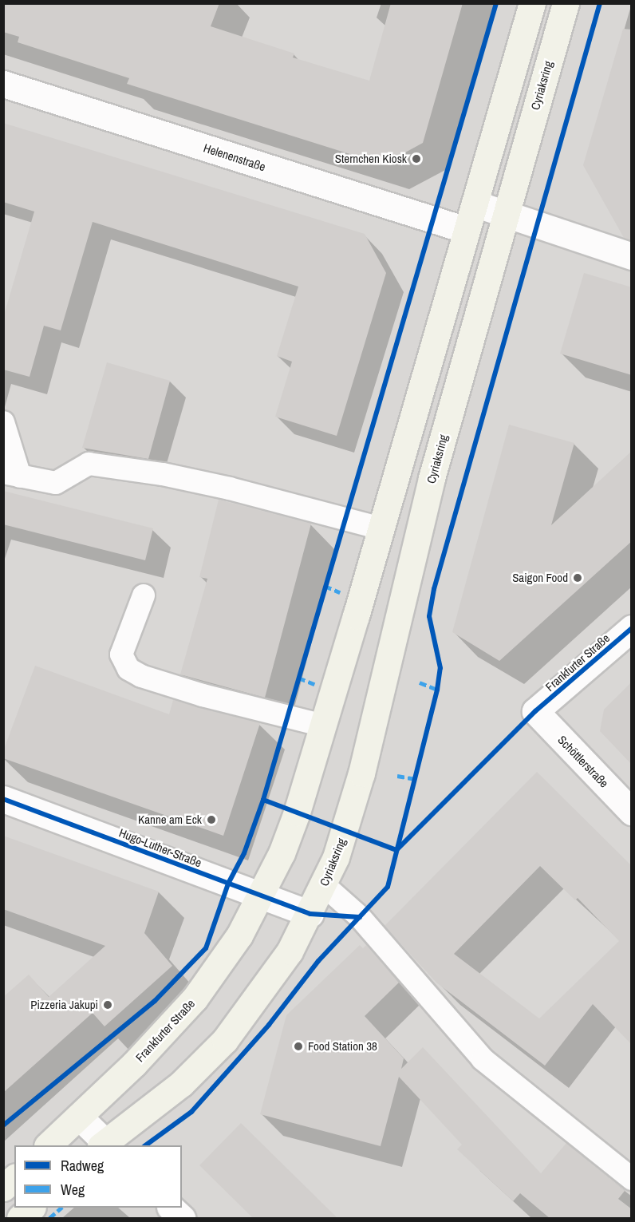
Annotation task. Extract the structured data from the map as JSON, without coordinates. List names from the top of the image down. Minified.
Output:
{"streets":{"main road":["Cyriaksring","Frankfurter Straße"],"street":["Helenenstraße","Schöttlerstraße","Hugo-Luther-Straße"]},"crossings":[["Cyriaksring","Hugo-Luther-Straße"],["Frankfurter Straße","Schöttlerstraße"],["Frankfurter Straße","Hugo-Luther-Straße"]],"places":["Sternchen Kiosk","Saigon Food","Kanne am Eck","Pizzeria Jakupi","Food Station 38"],"legend":["Radweg","Weg"]}
